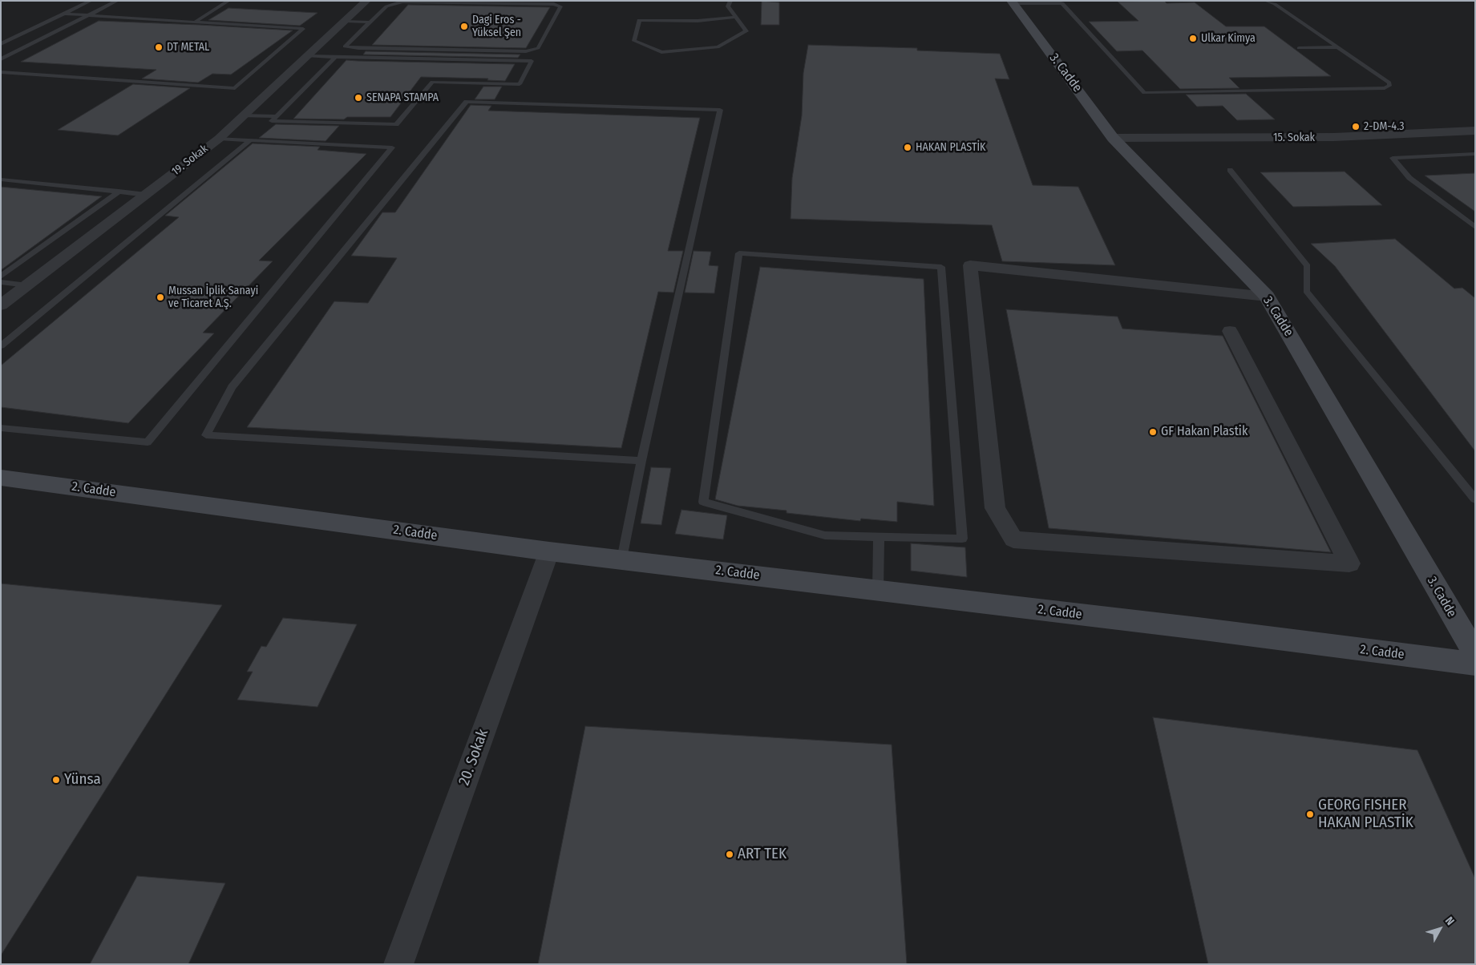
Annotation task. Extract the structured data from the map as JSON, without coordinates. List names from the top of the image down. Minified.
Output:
{"streets":{"street":["3. Cadde","15. Sokak","19. Sokak","2. Cadde","20. Sokak"]},"crossings":[["3. Cadde","15. Sokak"],["2. Cadde","20. Sokak"]],"places":["Dagi Eros - Yüksel Şen","Ulkar Kimya","DT METAL","SENAPA STAMPA","2-DM-4.3","HAKAN PLASTİK","Mussan İplik Sanayi ve Ticaret A.Ş.","GF Hakan Plastik","Yünsa","GEORG FISHER HAKAN PLASTİK","ART TEK"],"north":"top right"}
